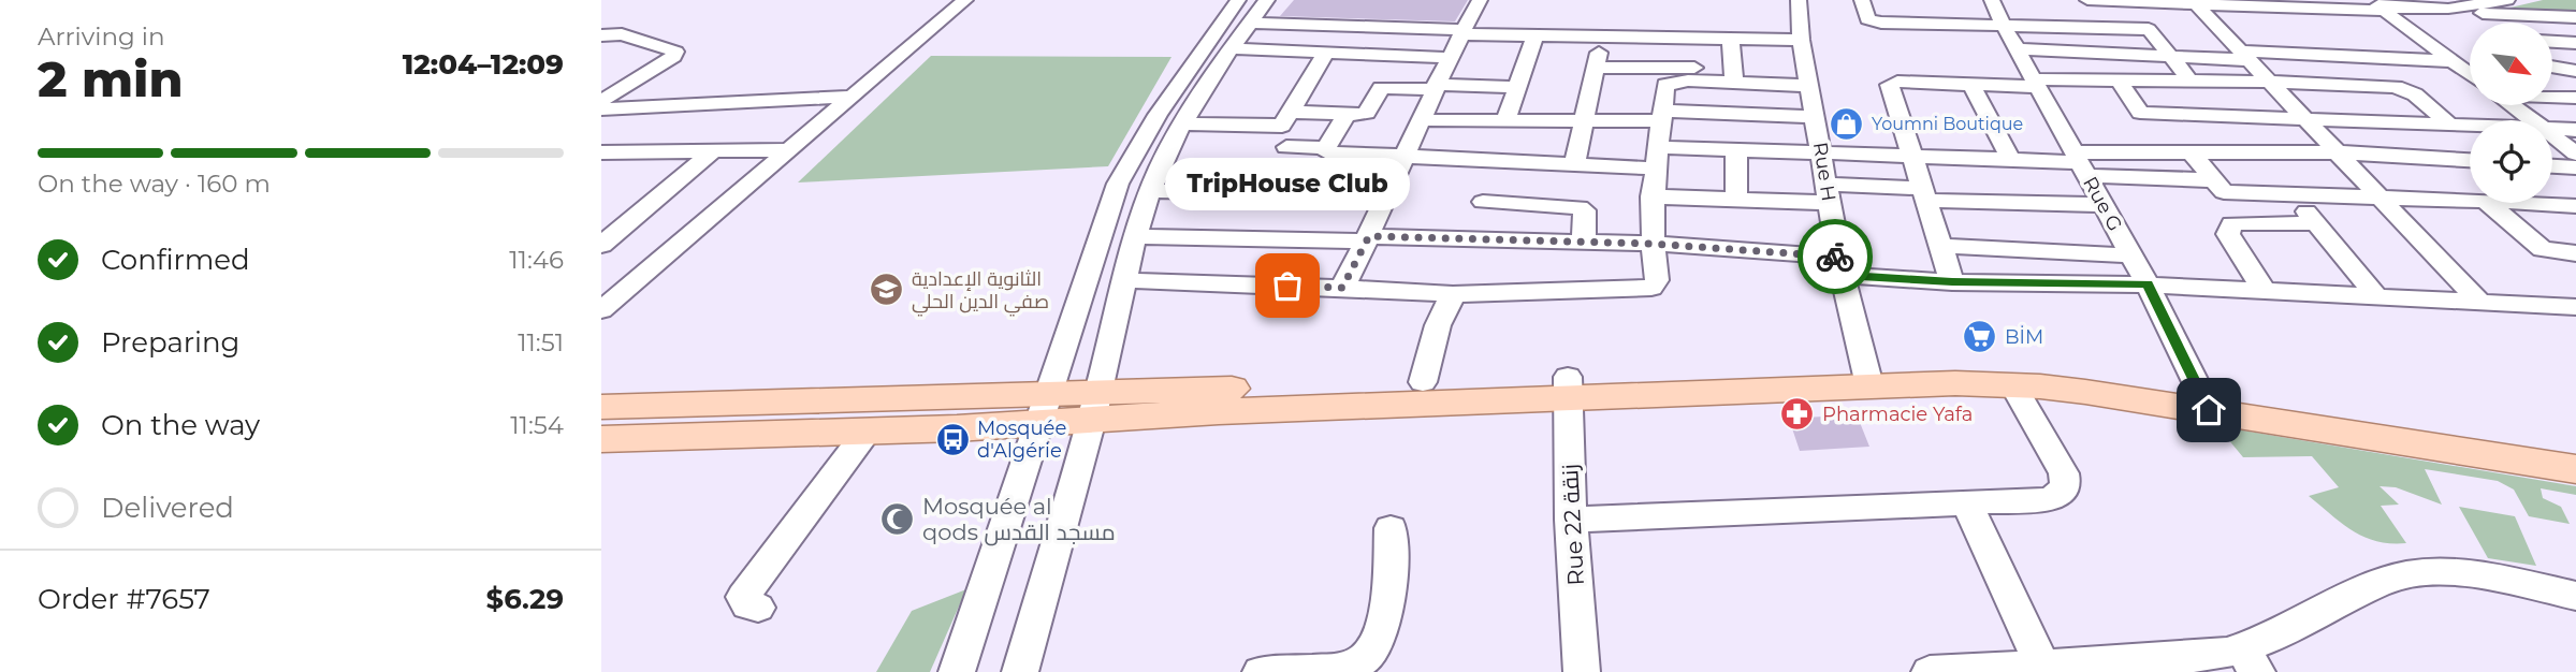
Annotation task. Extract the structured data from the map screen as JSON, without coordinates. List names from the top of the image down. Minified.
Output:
{"streets":{"street":["Rue H","Rue G","Rue 22 زنقة"]},"places":{"shop":["Youmni Boutique"],"other":["TripHouse Club"],"school or university":["الثانوية الإعدادية صفي الدين الحلي"],"supermarket":["BİM"],"pharmacy":["Pharmacie Yafa"],"bus stop":["Mosquée d'Algérie"],"mosque":["Mosquée al qods مسجد القدس"]},"north":"bottom right","page":{"heading":["2 min","Arriving in","12:04–12:09"],"panel":["Order #7657","$6.29"],"bar":"On the way · 160 m","bubble":"TripHouse Club","list":[["Confirmed","11:46"],["Preparing","11:51"],["On the way","11:54"],"Delivered"]}}
